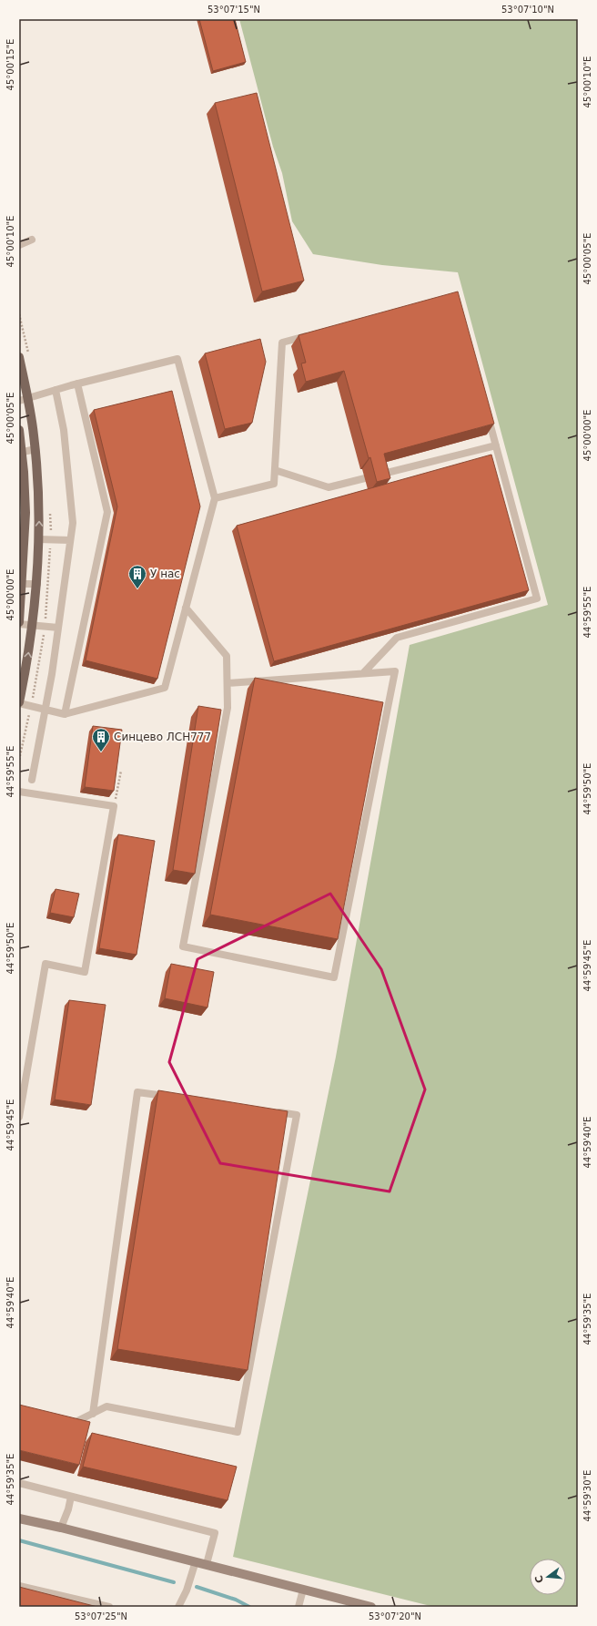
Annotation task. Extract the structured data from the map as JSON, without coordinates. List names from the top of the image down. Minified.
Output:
{"places":{"building":["У нас","Синцево ЛСН777"]},"north":"left","coordinates":["53°07'15\"N","53°07'10\"N","45°00'15\"E","45°00'10\"E","45°00'05\"E","45°00'00\"E","44°59'55\"E","44°59'50\"E","44°59'45\"E","44°59'40\"E","44°59'35\"E","44°59'30\"E","53°07'25\"N","53°07'20\"N"]}
